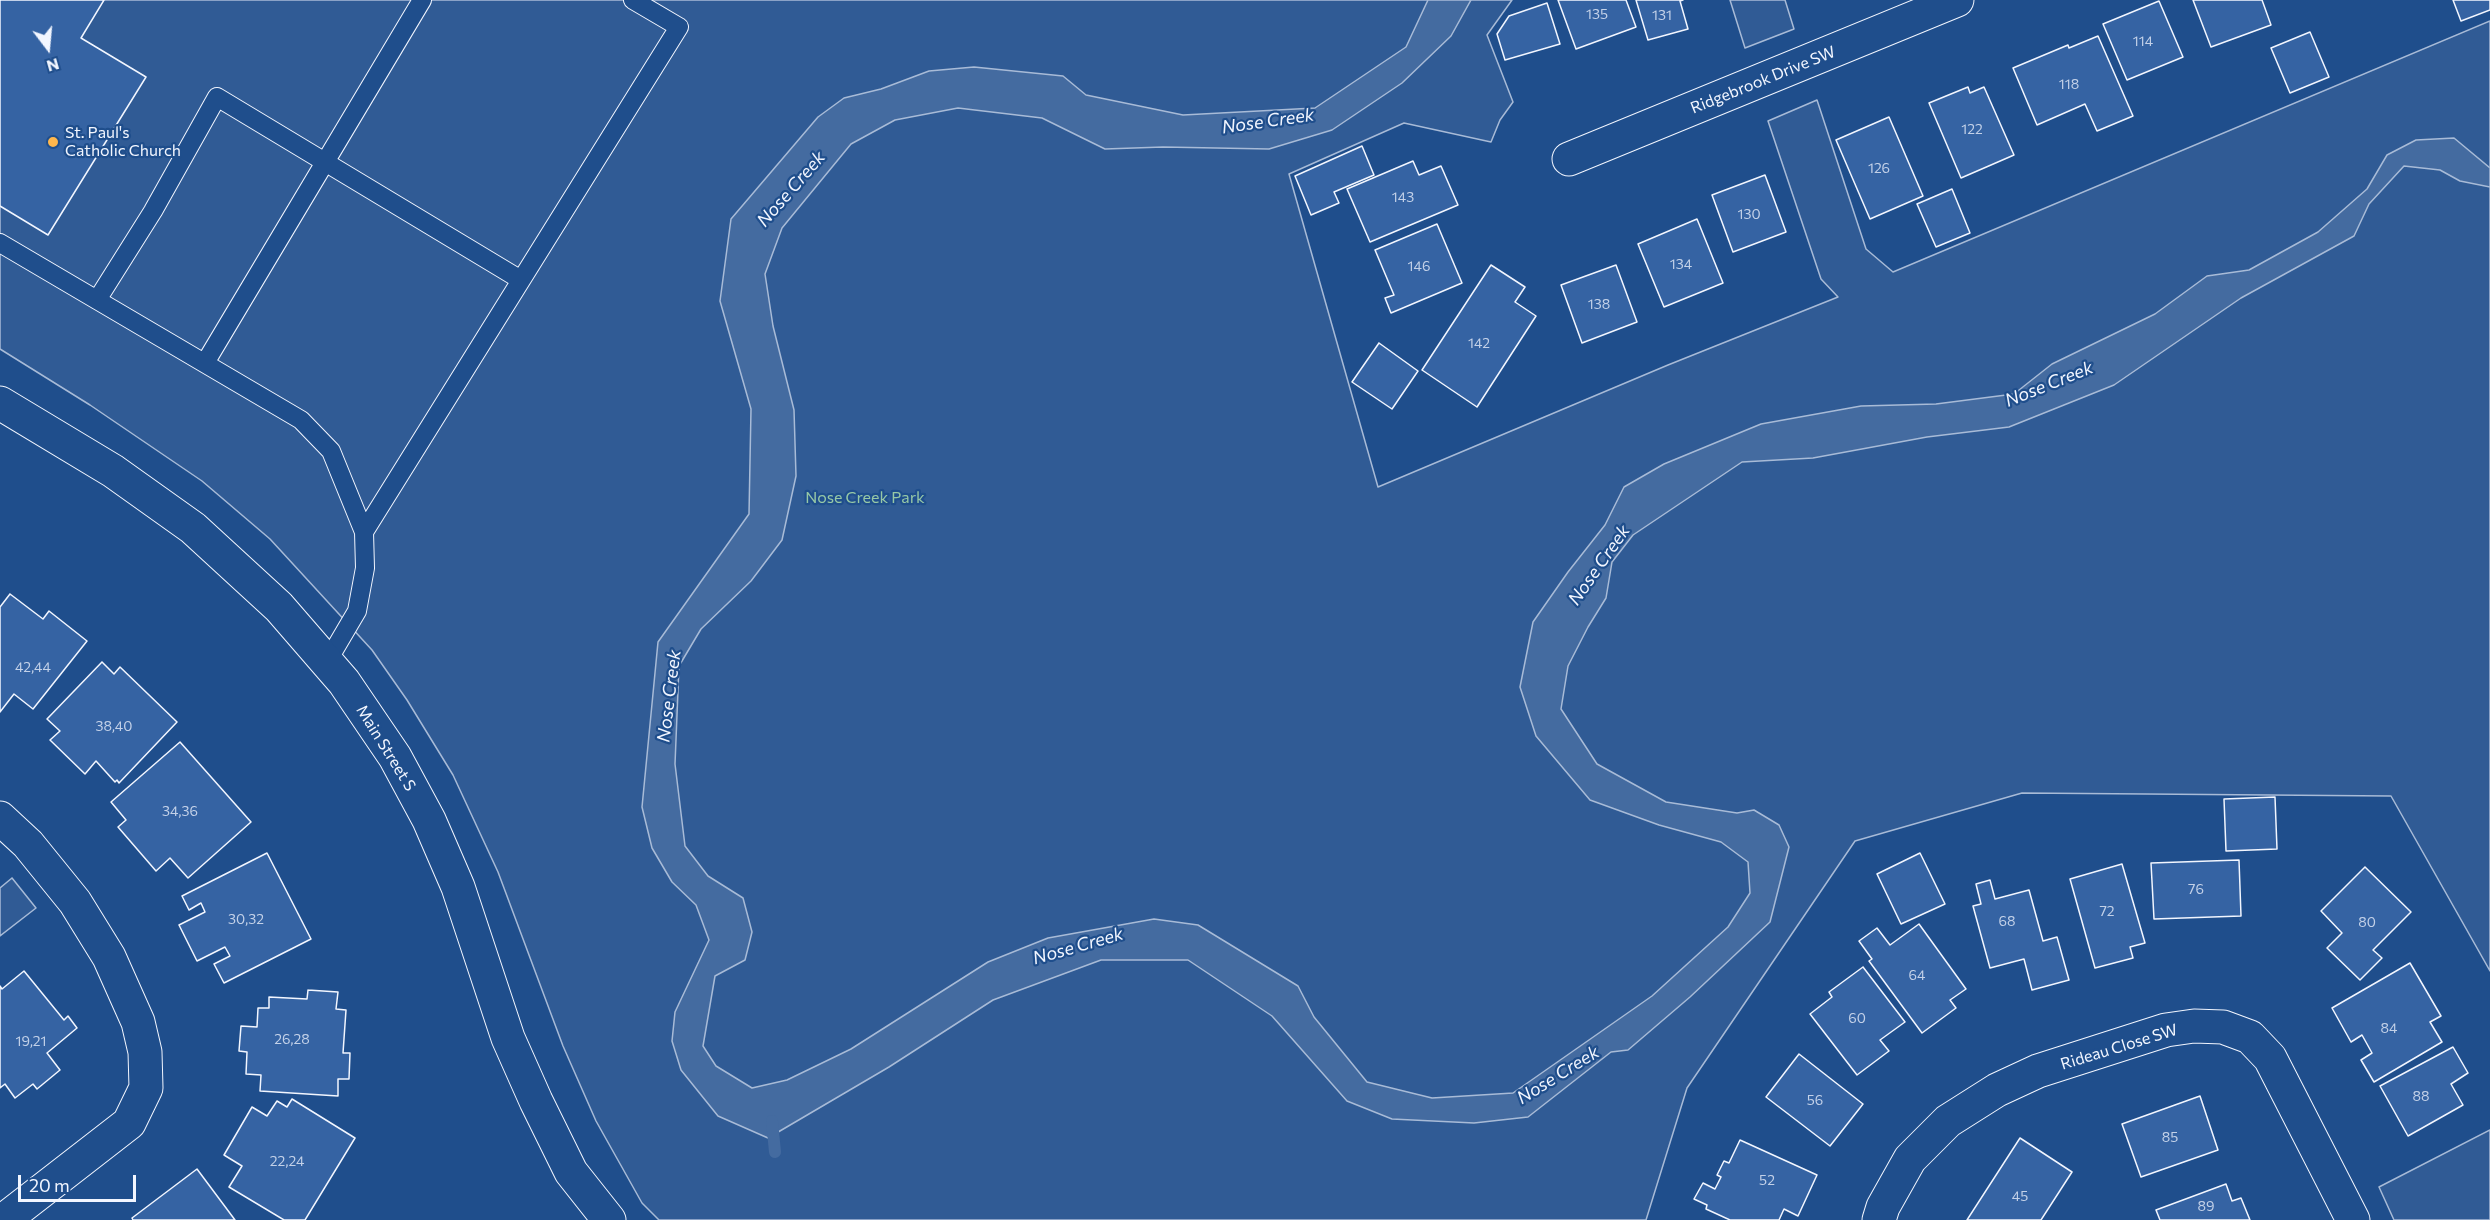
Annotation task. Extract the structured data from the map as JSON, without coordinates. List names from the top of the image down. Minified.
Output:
{"streets":{"street":["Ridgebrook Drive SW","Main Street S","Rideau Close SW"]},"water":["Nose Creek"],"parks":["Nose Creek Park"],"places":["St. Paul's Catholic Church"],"house_numbers":["135","131","114","118","122","126","143","130","134","146","138","142","42,44","38,40","34,36","76","72","30,32","68","80","64","60","84","26,28","19,21","88","56","85","22,24","52","45","89"],"scale_bar":"20 m","north":"bottom"}
